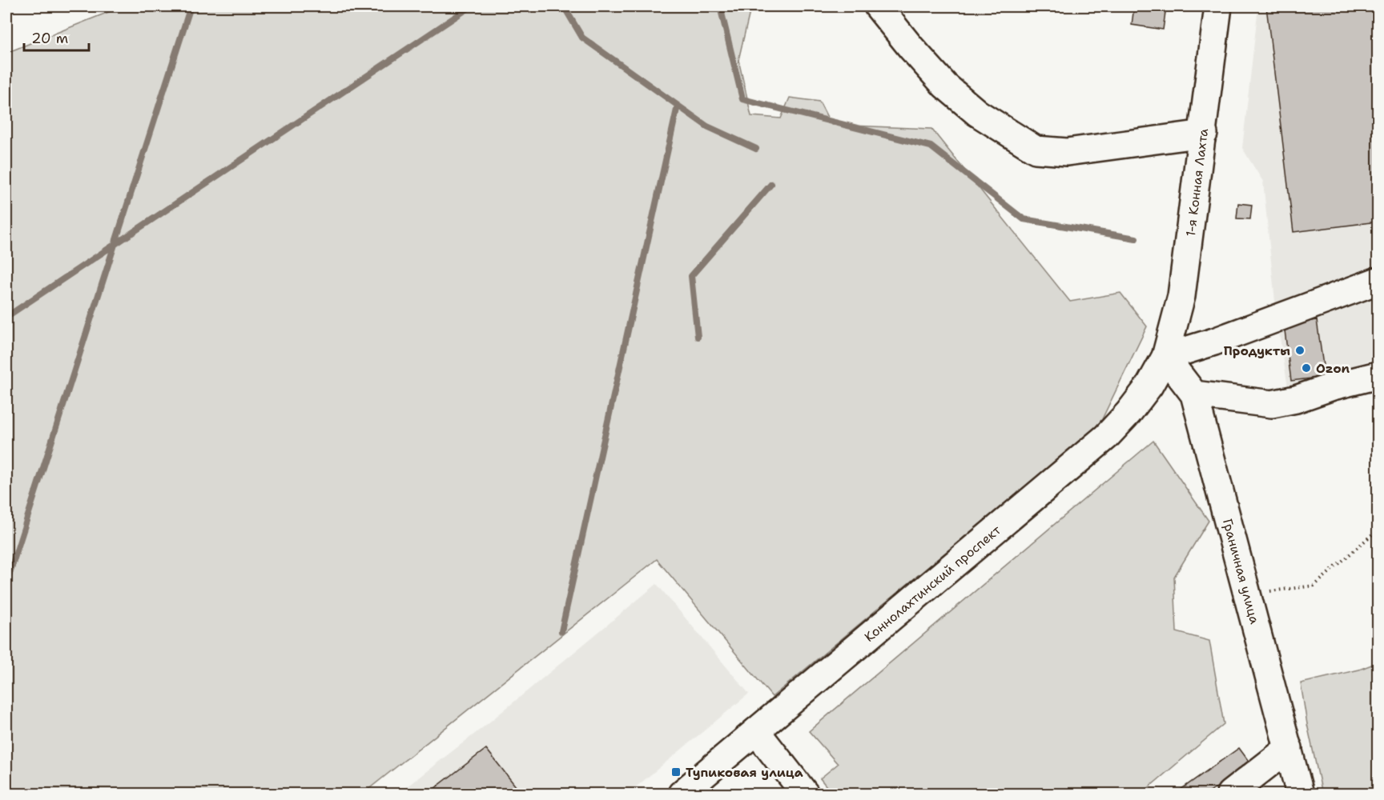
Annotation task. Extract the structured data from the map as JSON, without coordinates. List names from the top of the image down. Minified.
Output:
{"streets":{"street":["1-я Конная Лахта","Граничная улица","Коннолахтинский проспект"]},"crossings":[["1-я Конная Лахта","Граничная улица"],["1-я Конная Лахта","Коннолахтинский проспект"],["Граничная улица","Коннолахтинский проспект"]],"places":{"other":["Продукты","Ozon"],"transit":["Тупиковая улица"]},"scale_bar":"20 m"}
